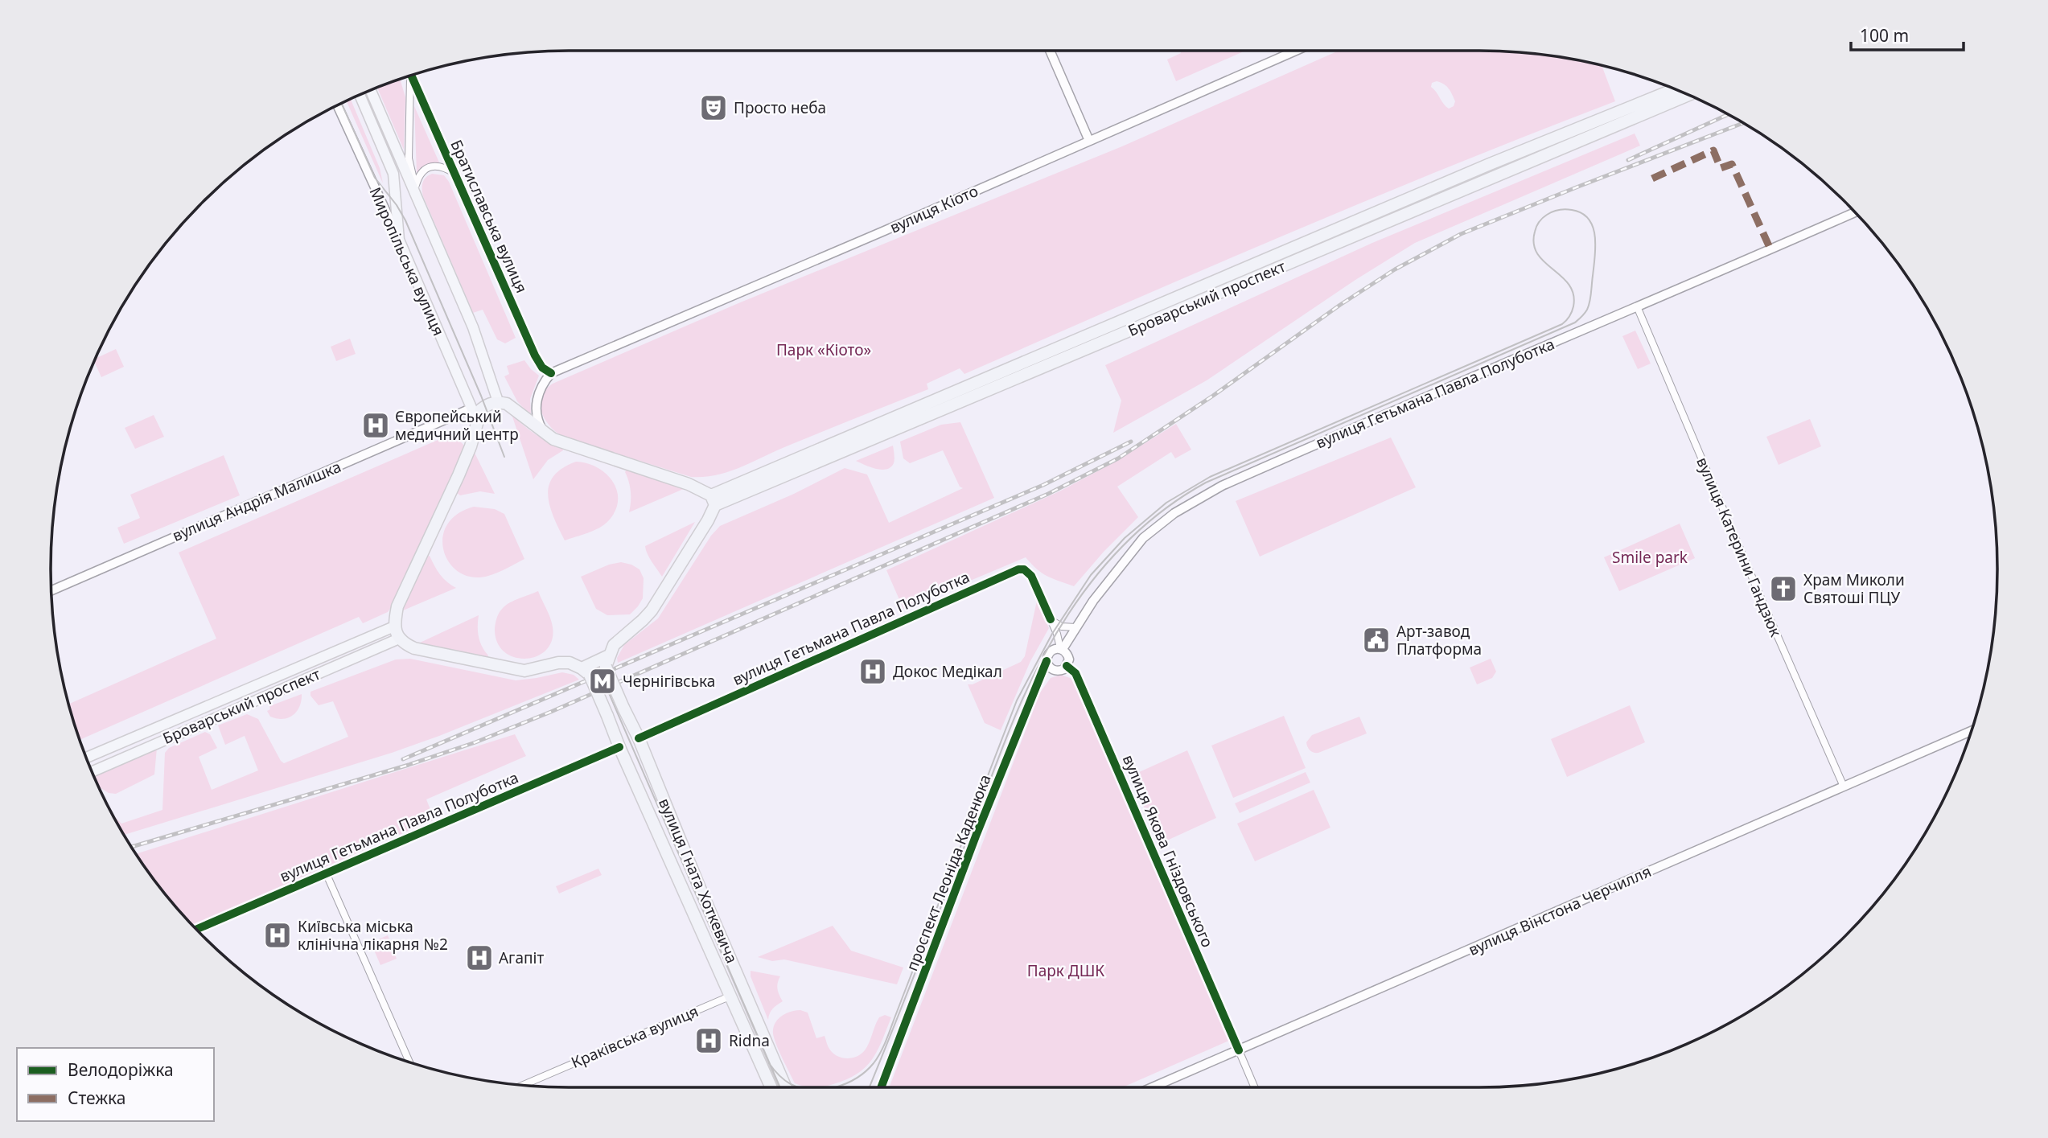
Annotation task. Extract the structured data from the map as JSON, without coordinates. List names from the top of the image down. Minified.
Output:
{"streets":{"highway":["Броварський проспект","вулиця Гната Хоткевича"],"main road":["Братиславська вулиця","Миропільська вулиця"],"street":["вулиця Кіото","вулиця Гетьмана Павла Полуботка","вулиця Андрія Малишка","вулиця Катерини Гандзюк","вулиця Якова Гніздовського","проспект Леоніда Каденюка","вулиця Вінстона Черчилля","Краківська вулиця"]},"crossings":[["вулиця Кіото","Братиславська вулиця"],["Миропільська вулиця","вулиця Андрія Малишка"],["вулиця Гетьмана Павла Полуботка","вулиця Катерини Гандзюк"],["вулиця Гетьмана Павла Полуботка","вулиця Якова Гніздовського"],["вулиця Гетьмана Павла Полуботка","проспект Леоніда Каденюка"],["вулиця Гетьмана Павла Полуботка","вулиця Гната Хоткевича"],["вулиця Катерини Гандзюк","вулиця Вінстона Черчилля"],["вулиця Якова Гніздовського","проспект Леоніда Каденюка"],["вулиця Якова Гніздовського","вулиця Вінстона Черчилля"],["вулиця Гната Хоткевича","Краківська вулиця"]],"parks":["Парк «Кіото»","Smile park","Парк ДШК"],"places":{"theatre":["Просто неба"],"hospital":["Європейський медичний центр","Докос Медікал","Київська міська клінічна лікарня №2","Агапіт","Ridna"],"church":["Храм Миколи Святоші ПЦУ"],"public building":["Арт-завод Платформа"],"metro station":["Чернігівська"]},"legend":["Велодоріжка","Стежка"],"scale_bar":"100 m"}
